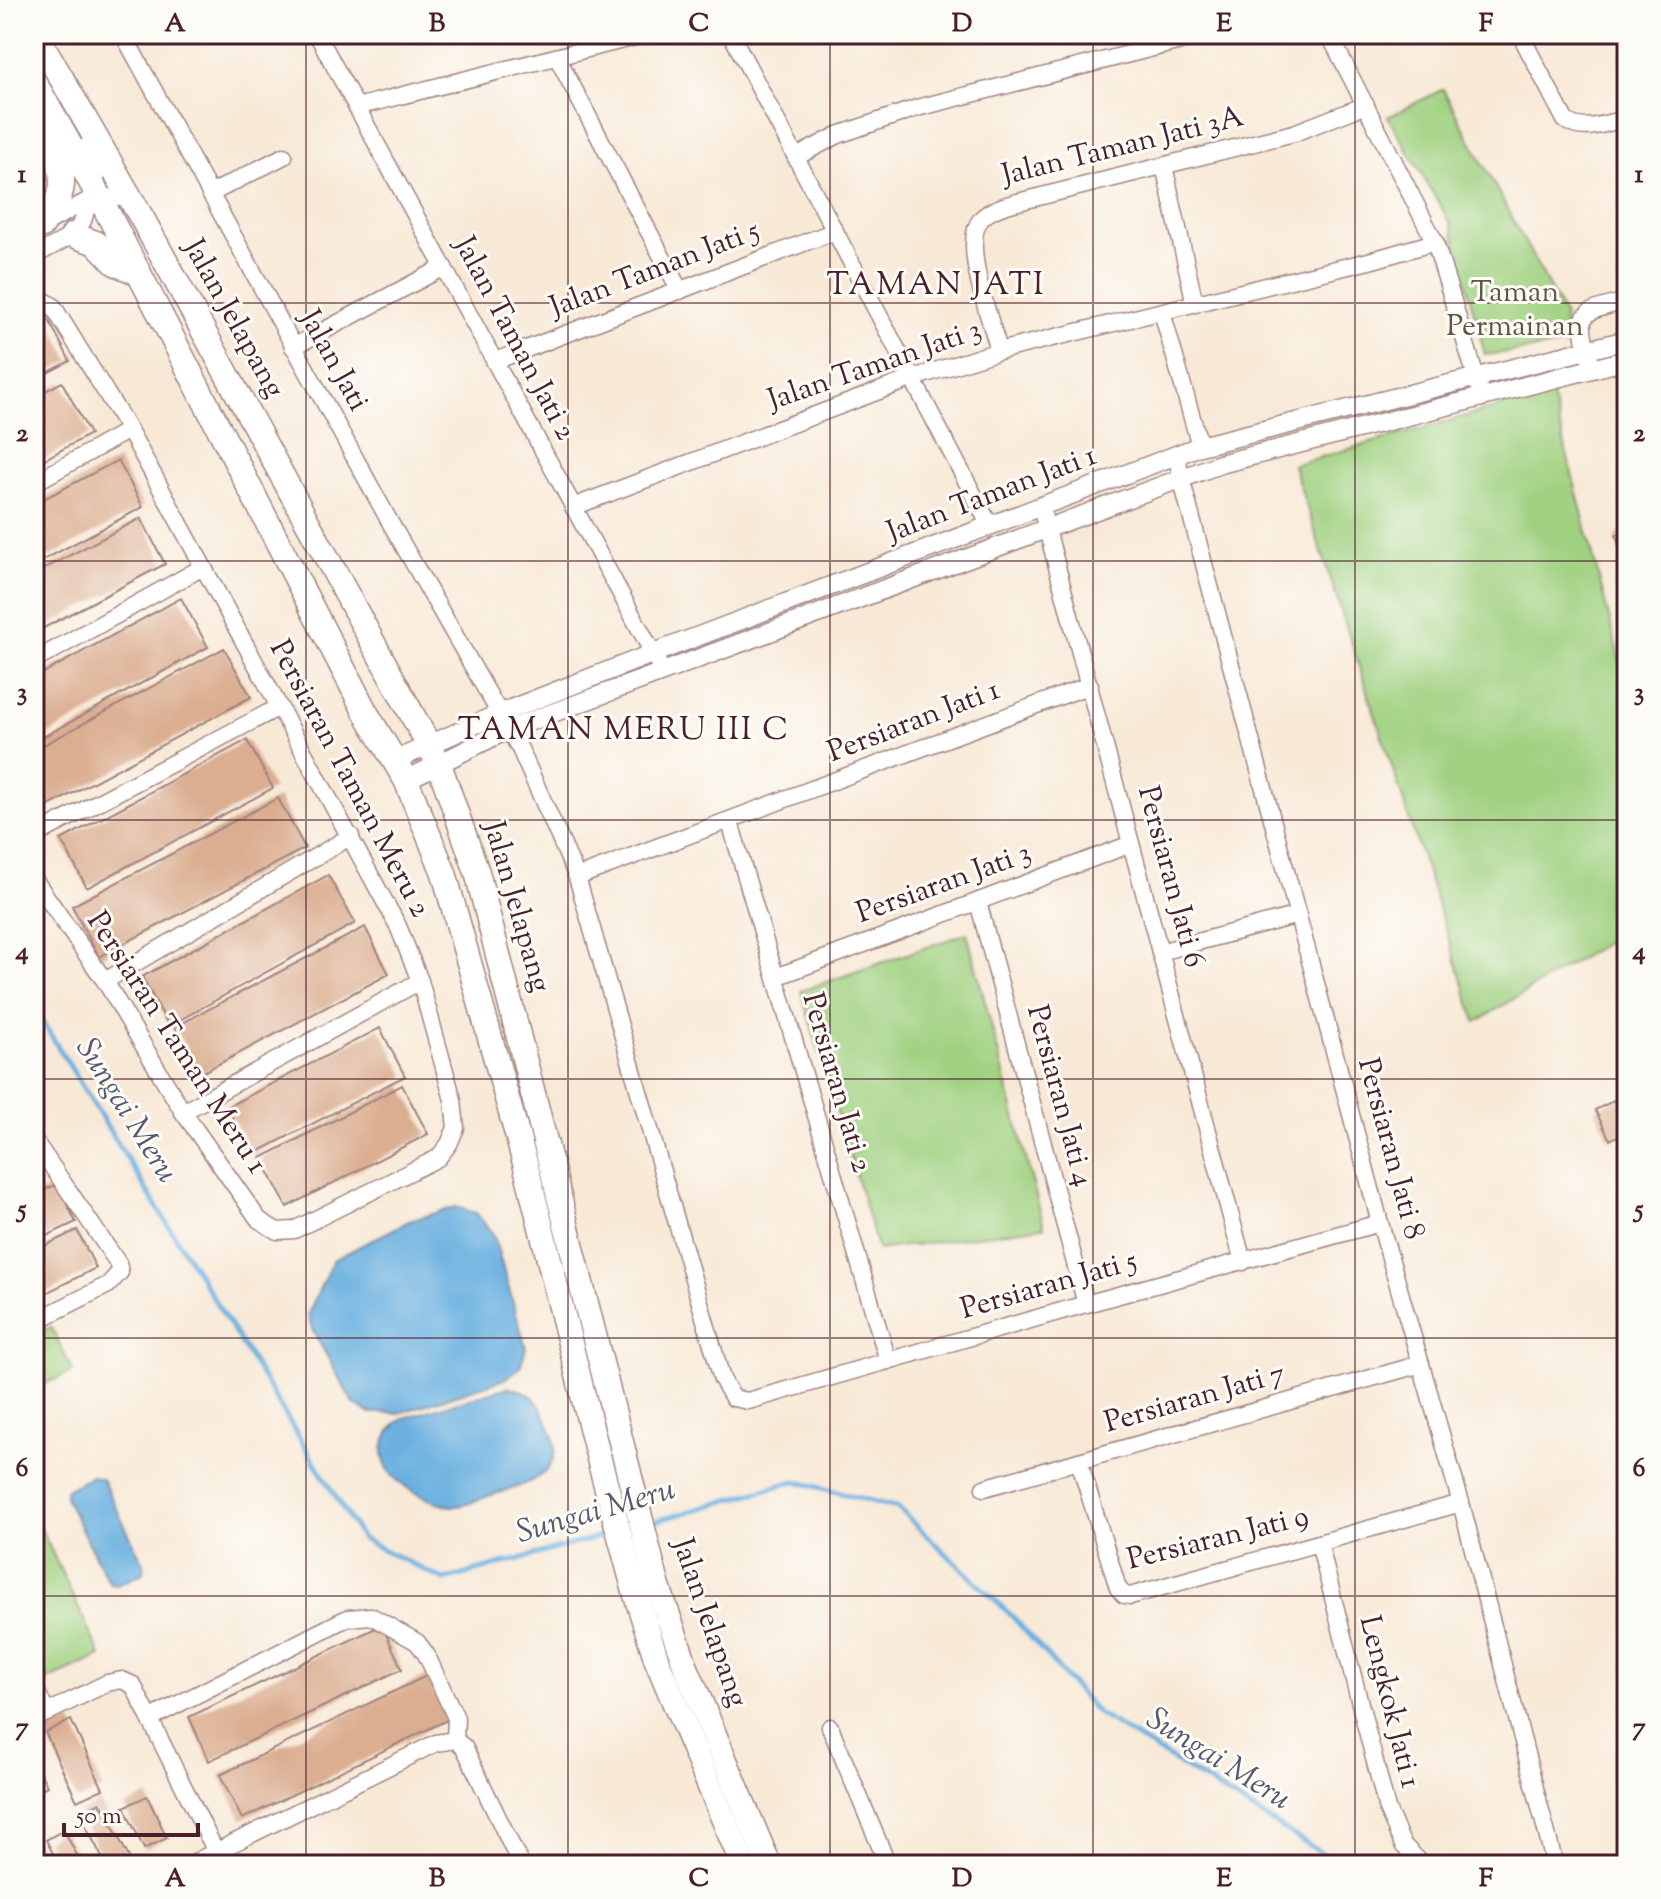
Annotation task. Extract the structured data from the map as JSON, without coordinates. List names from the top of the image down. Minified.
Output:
{"streets":{"main road":["Jalan Jelapang"],"street":["Jalan Taman Jati 3A","Jalan Taman Jati 5","Jalan Taman Jati 2","Jalan Jati","Jalan Taman Jati 3","Jalan Taman Jati 1","Persiaran Jati 1","Persiaran Taman Meru 2","Persiaran Jati 6","Persiaran Jati 3","Persiaran Taman Meru 1","Persiaran Jati 2","Persiaran Jati 4","Persiaran Jati 8","Persiaran Jati 5","Persiaran Jati 7","Persiaran Jati 9","Lengkok Jati 1"]},"crossings":[["Jalan Taman Jati 3A","Jalan Taman Jati 3"],["Jalan Taman Jati 5","Jalan Taman Jati 2"],["Jalan Jelapang","Jalan Taman Jati 1"],["Jalan Taman Jati 2","Jalan Taman Jati 3"],["Jalan Taman Jati 2","Jalan Taman Jati 1"],["Jalan Jati","Jalan Taman Jati 1"],["Jalan Jati","Persiaran Jati 1"],["Jalan Jati","Persiaran Jati 5"],["Jalan Taman Jati 1","Persiaran Jati 6"],["Jalan Taman Jati 1","Persiaran Jati 8"],["Persiaran Jati 1","Persiaran Jati 6"],["Persiaran Jati 1","Persiaran Jati 2"],["Persiaran Taman Meru 2","Persiaran Taman Meru 1"],["Persiaran Jati 6","Persiaran Jati 3"],["Persiaran Jati 6","Persiaran Jati 5"],["Persiaran Jati 3","Persiaran Jati 2"],["Persiaran Jati 3","Persiaran Jati 4"],["Persiaran Jati 2","Persiaran Jati 5"],["Persiaran Jati 4","Persiaran Jati 5"],["Persiaran Jati 8","Persiaran Jati 5"],["Persiaran Jati 8","Persiaran Jati 7"],["Persiaran Jati 8","Persiaran Jati 9"],["Persiaran Jati 7","Persiaran Jati 9"],["Persiaran Jati 9","Lengkok Jati 1"]],"districts":["TAMAN JATI","TAMAN MERU III C"],"water":["Sungai Meru"],"parks":["Taman Permainan"],"scale_bar":"50 m","grid":{"columns":["A","B","C","D","E","F"],"rows":["1","2","3","4","5","6","7"]}}
